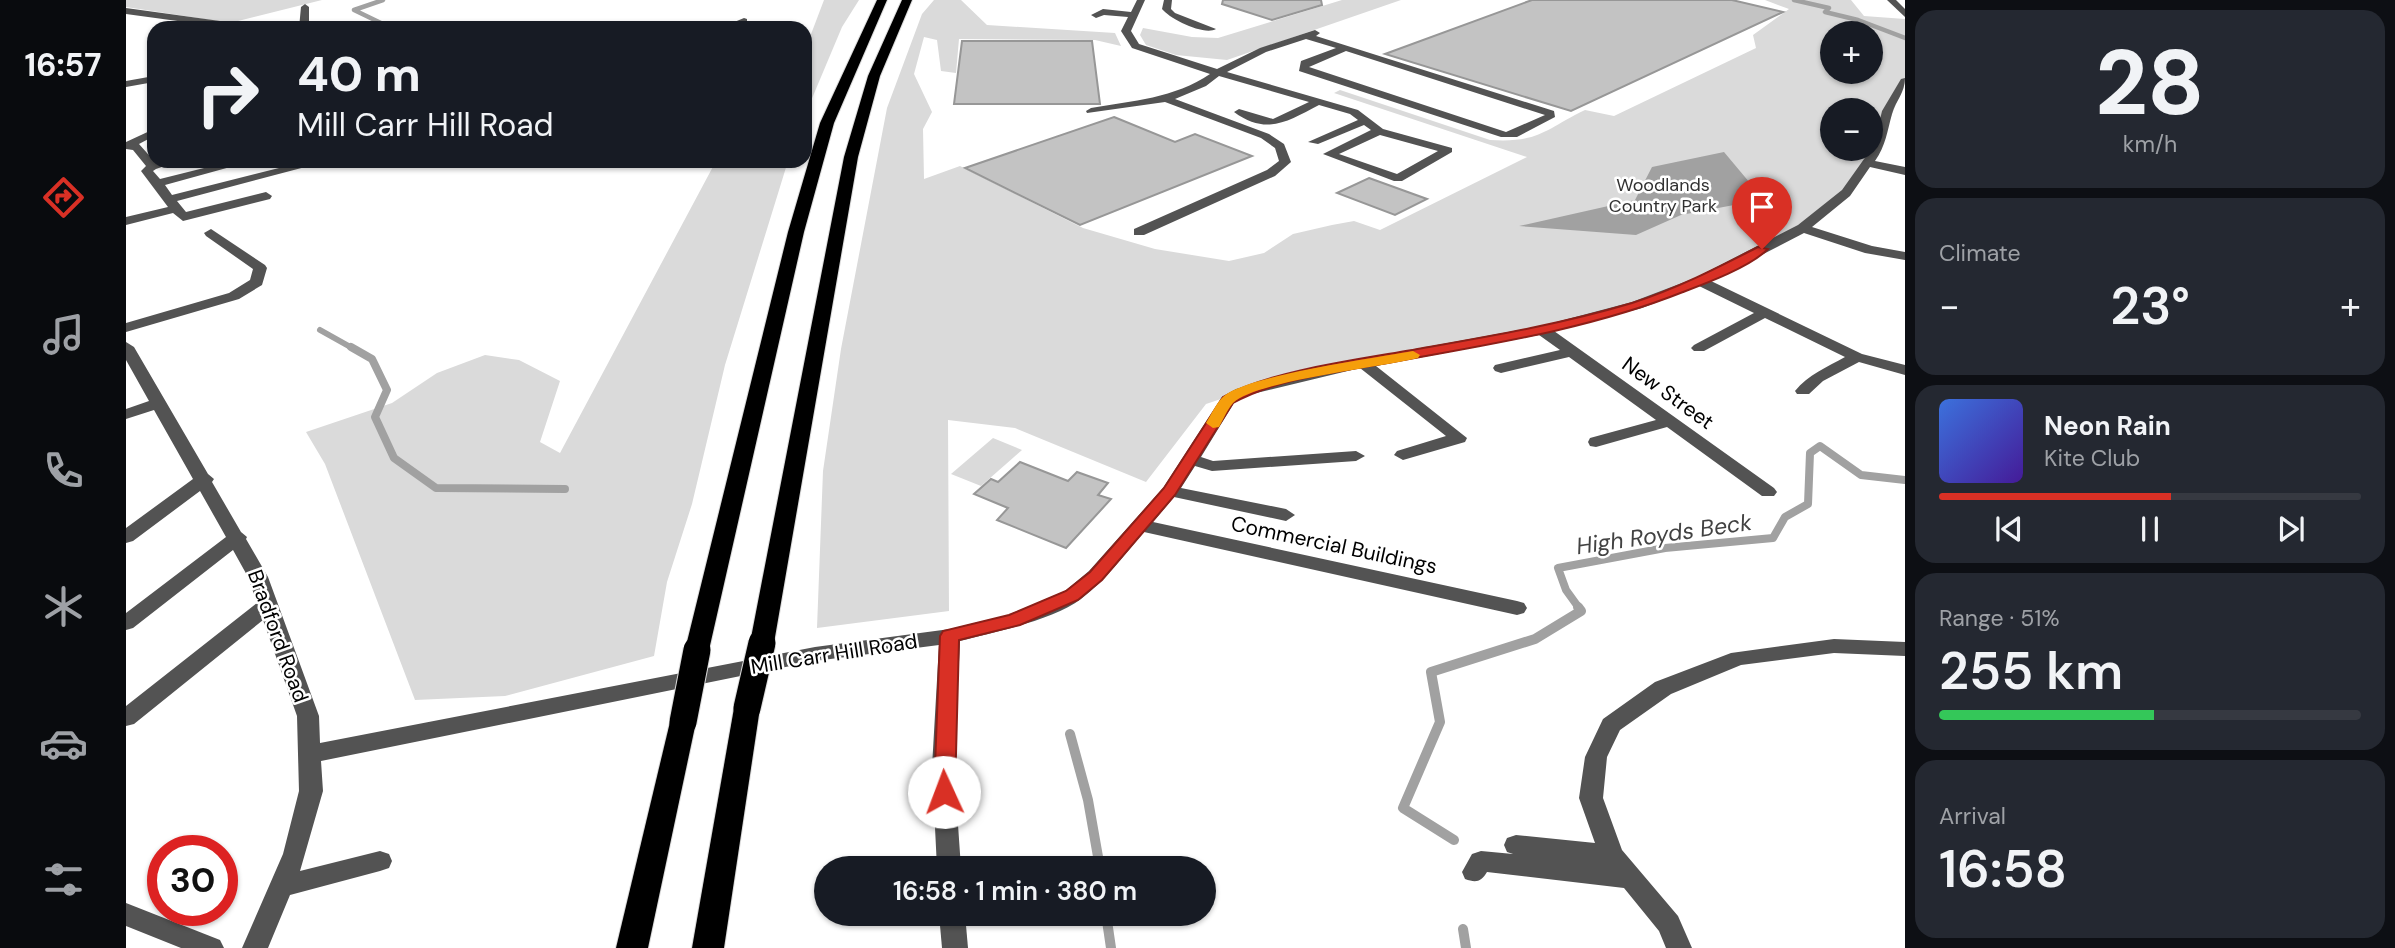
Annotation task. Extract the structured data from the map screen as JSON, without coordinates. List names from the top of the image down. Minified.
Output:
{"streets":{"street":["New Street","Commercial Buildings","Bradford Road","Mill Carr Hill Road"]},"crossings":[["New Street","Mill Carr Hill Road"],["Commercial Buildings","Mill Carr Hill Road"],["Bradford Road","Mill Carr Hill Road"]],"water":["High Royds Beck"],"parks":["Woodlands Country Park"],"page":{"tabs":"16:57","tile":[["28","km/h"],"Climate",["Range · 51%","255 km"],["Arrival","16:58"]],"map_buttons":["+","−"],"turn":["40 m","Mill Carr Hill Road"],"heat":["−","23°","+"],"song":["Neon Rain","Kite Club"],"limit":"30","trip":"16:58 · 1 min · 380 m"}}
